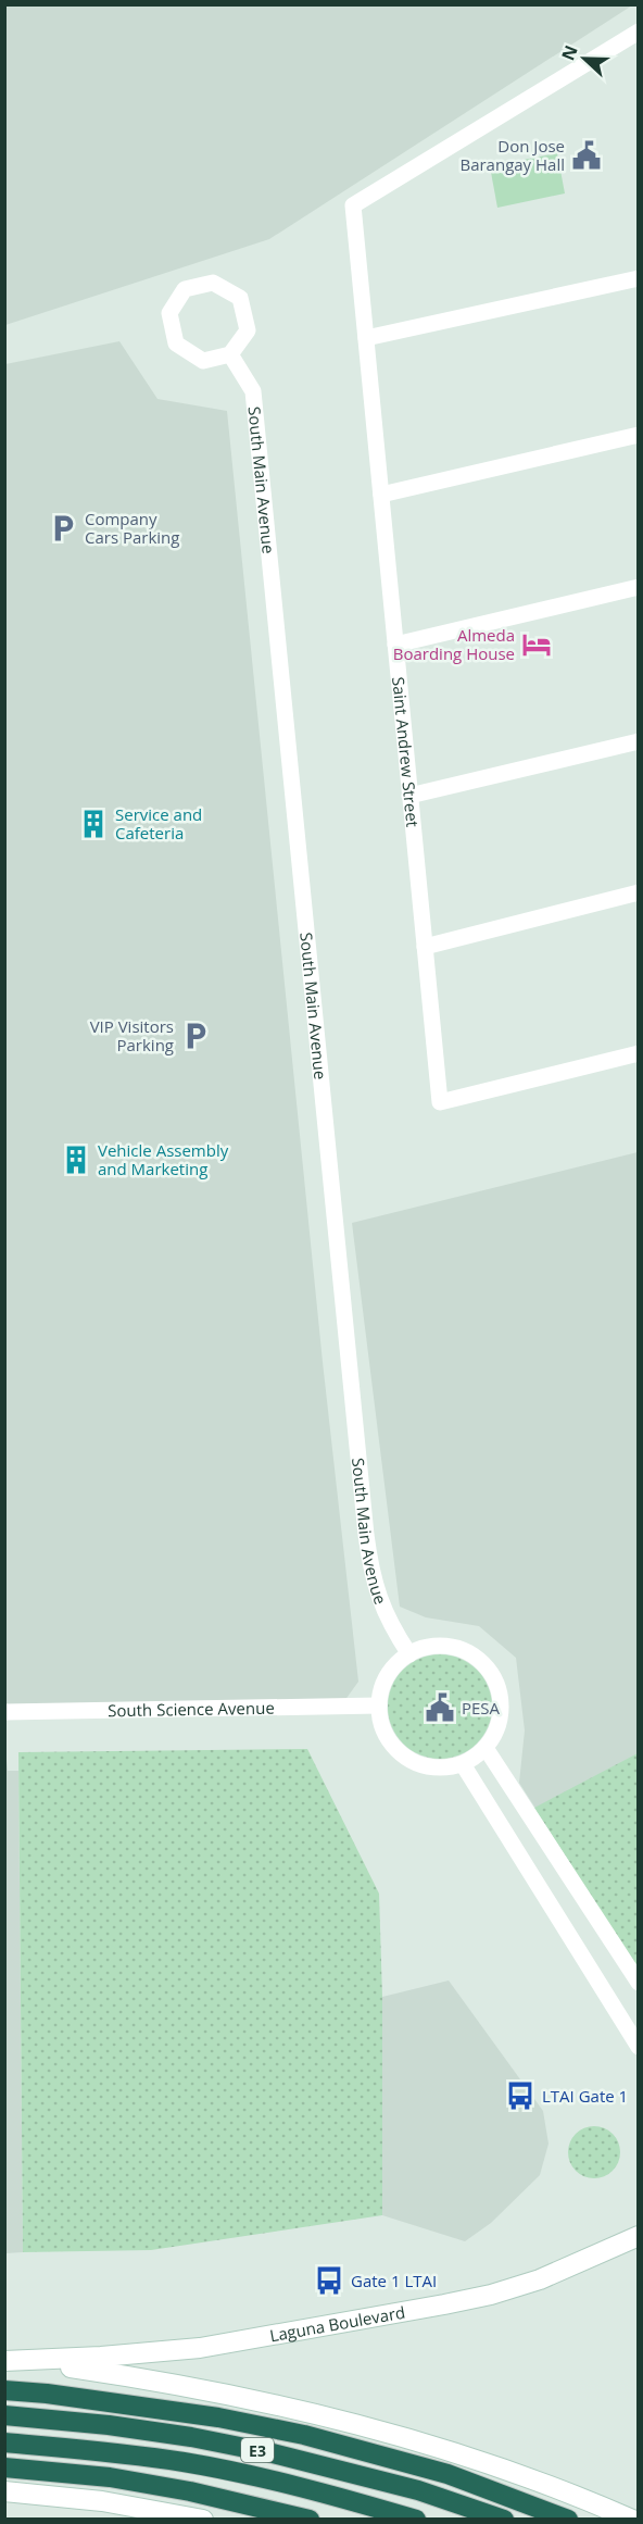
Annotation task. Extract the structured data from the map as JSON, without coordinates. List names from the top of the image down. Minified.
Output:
{"streets":{"highway":["E3"],"main road":["Laguna Boulevard"],"street":["South Main Avenue","Saint Andrew Street","South Science Avenue"]},"crossings":[["South Main Avenue","South Science Avenue"]],"places":{"public building":["Don Jose Barangay Hall","PESA"],"parking":["Company Cars Parking","VIP Visitors Parking"],"hotel":["Almeda Boarding House"],"building":["Service and Cafeteria","Vehicle Assembly and Marketing"],"bus stop":["LTAI Gate 1","Gate 1 LTAI"]},"north":"left"}
